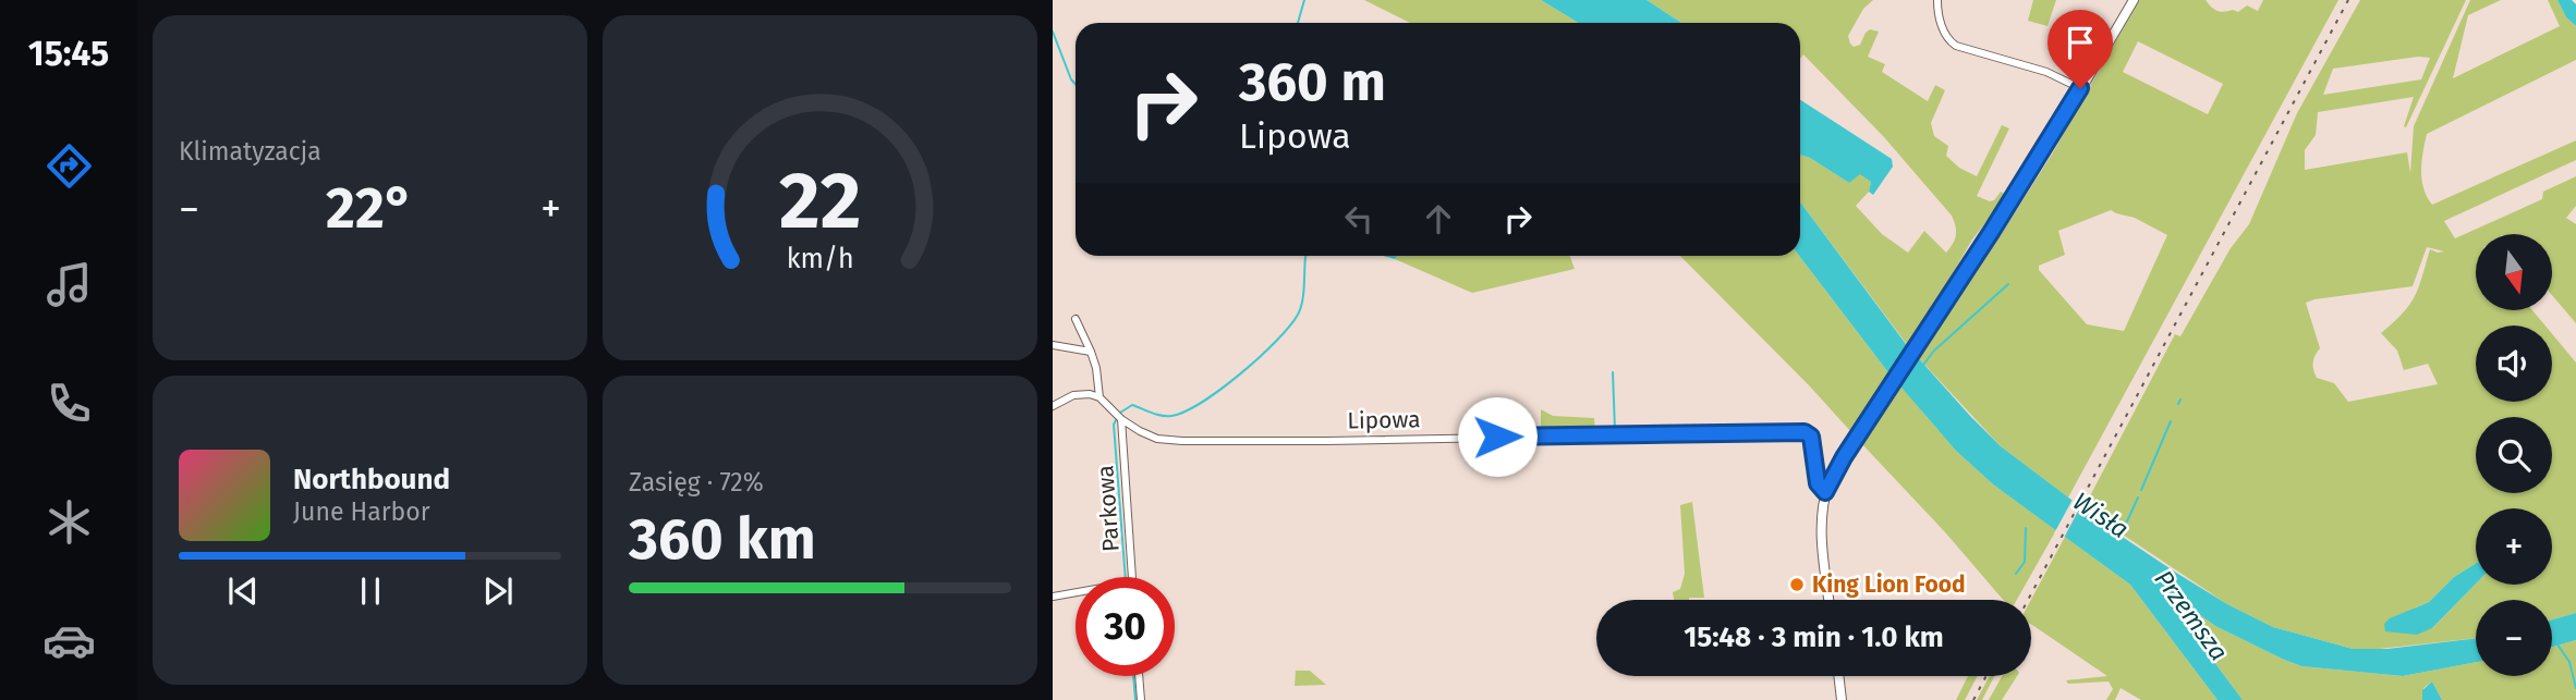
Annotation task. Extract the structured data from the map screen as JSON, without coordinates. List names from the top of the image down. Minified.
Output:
{"streets":{"street":["Lipowa","Parkowa"]},"crossings":[["Lipowa","Parkowa"]],"water":["Wisła","Przemsza"],"places":["King Lion Food"],"north":"bottom","page":{"tabs":"15:45","tile":["Klimatyzacja",["Zasięg · 72%","360 km"]],"turn":["360 m","Lipowa"],"heat":["−","22°","+"],"map_buttons":["+","−"],"song":["Northbound","June Harbor"],"limit":"30","trip":"15:48 · 3 min · 1.0 km","gauge":["22","km/h"]}}
